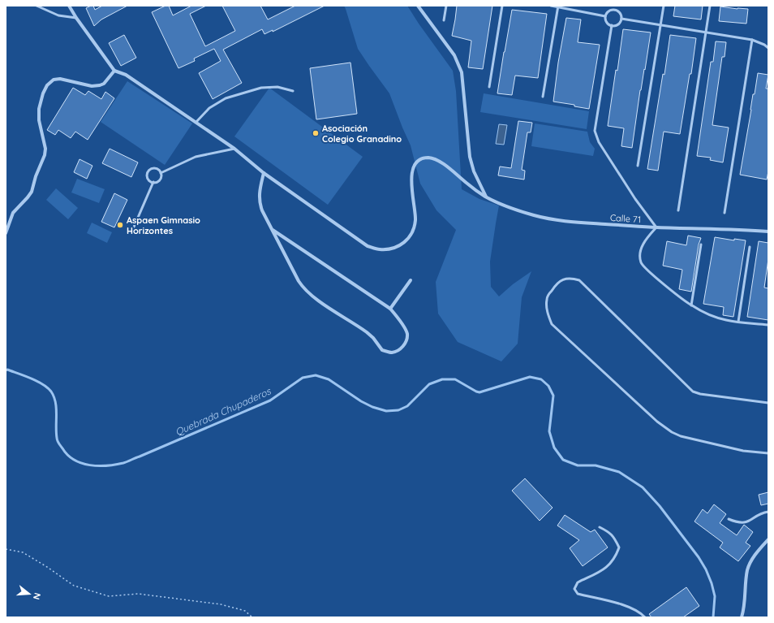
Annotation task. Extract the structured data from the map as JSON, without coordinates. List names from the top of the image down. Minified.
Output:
{"streets":{"street":["Calle 71"]},"water":["Quebrada Chupaderos"],"places":["Asociación Colegio Granadino","Aspaen Gimnasio Horizontes"],"north":"right"}
